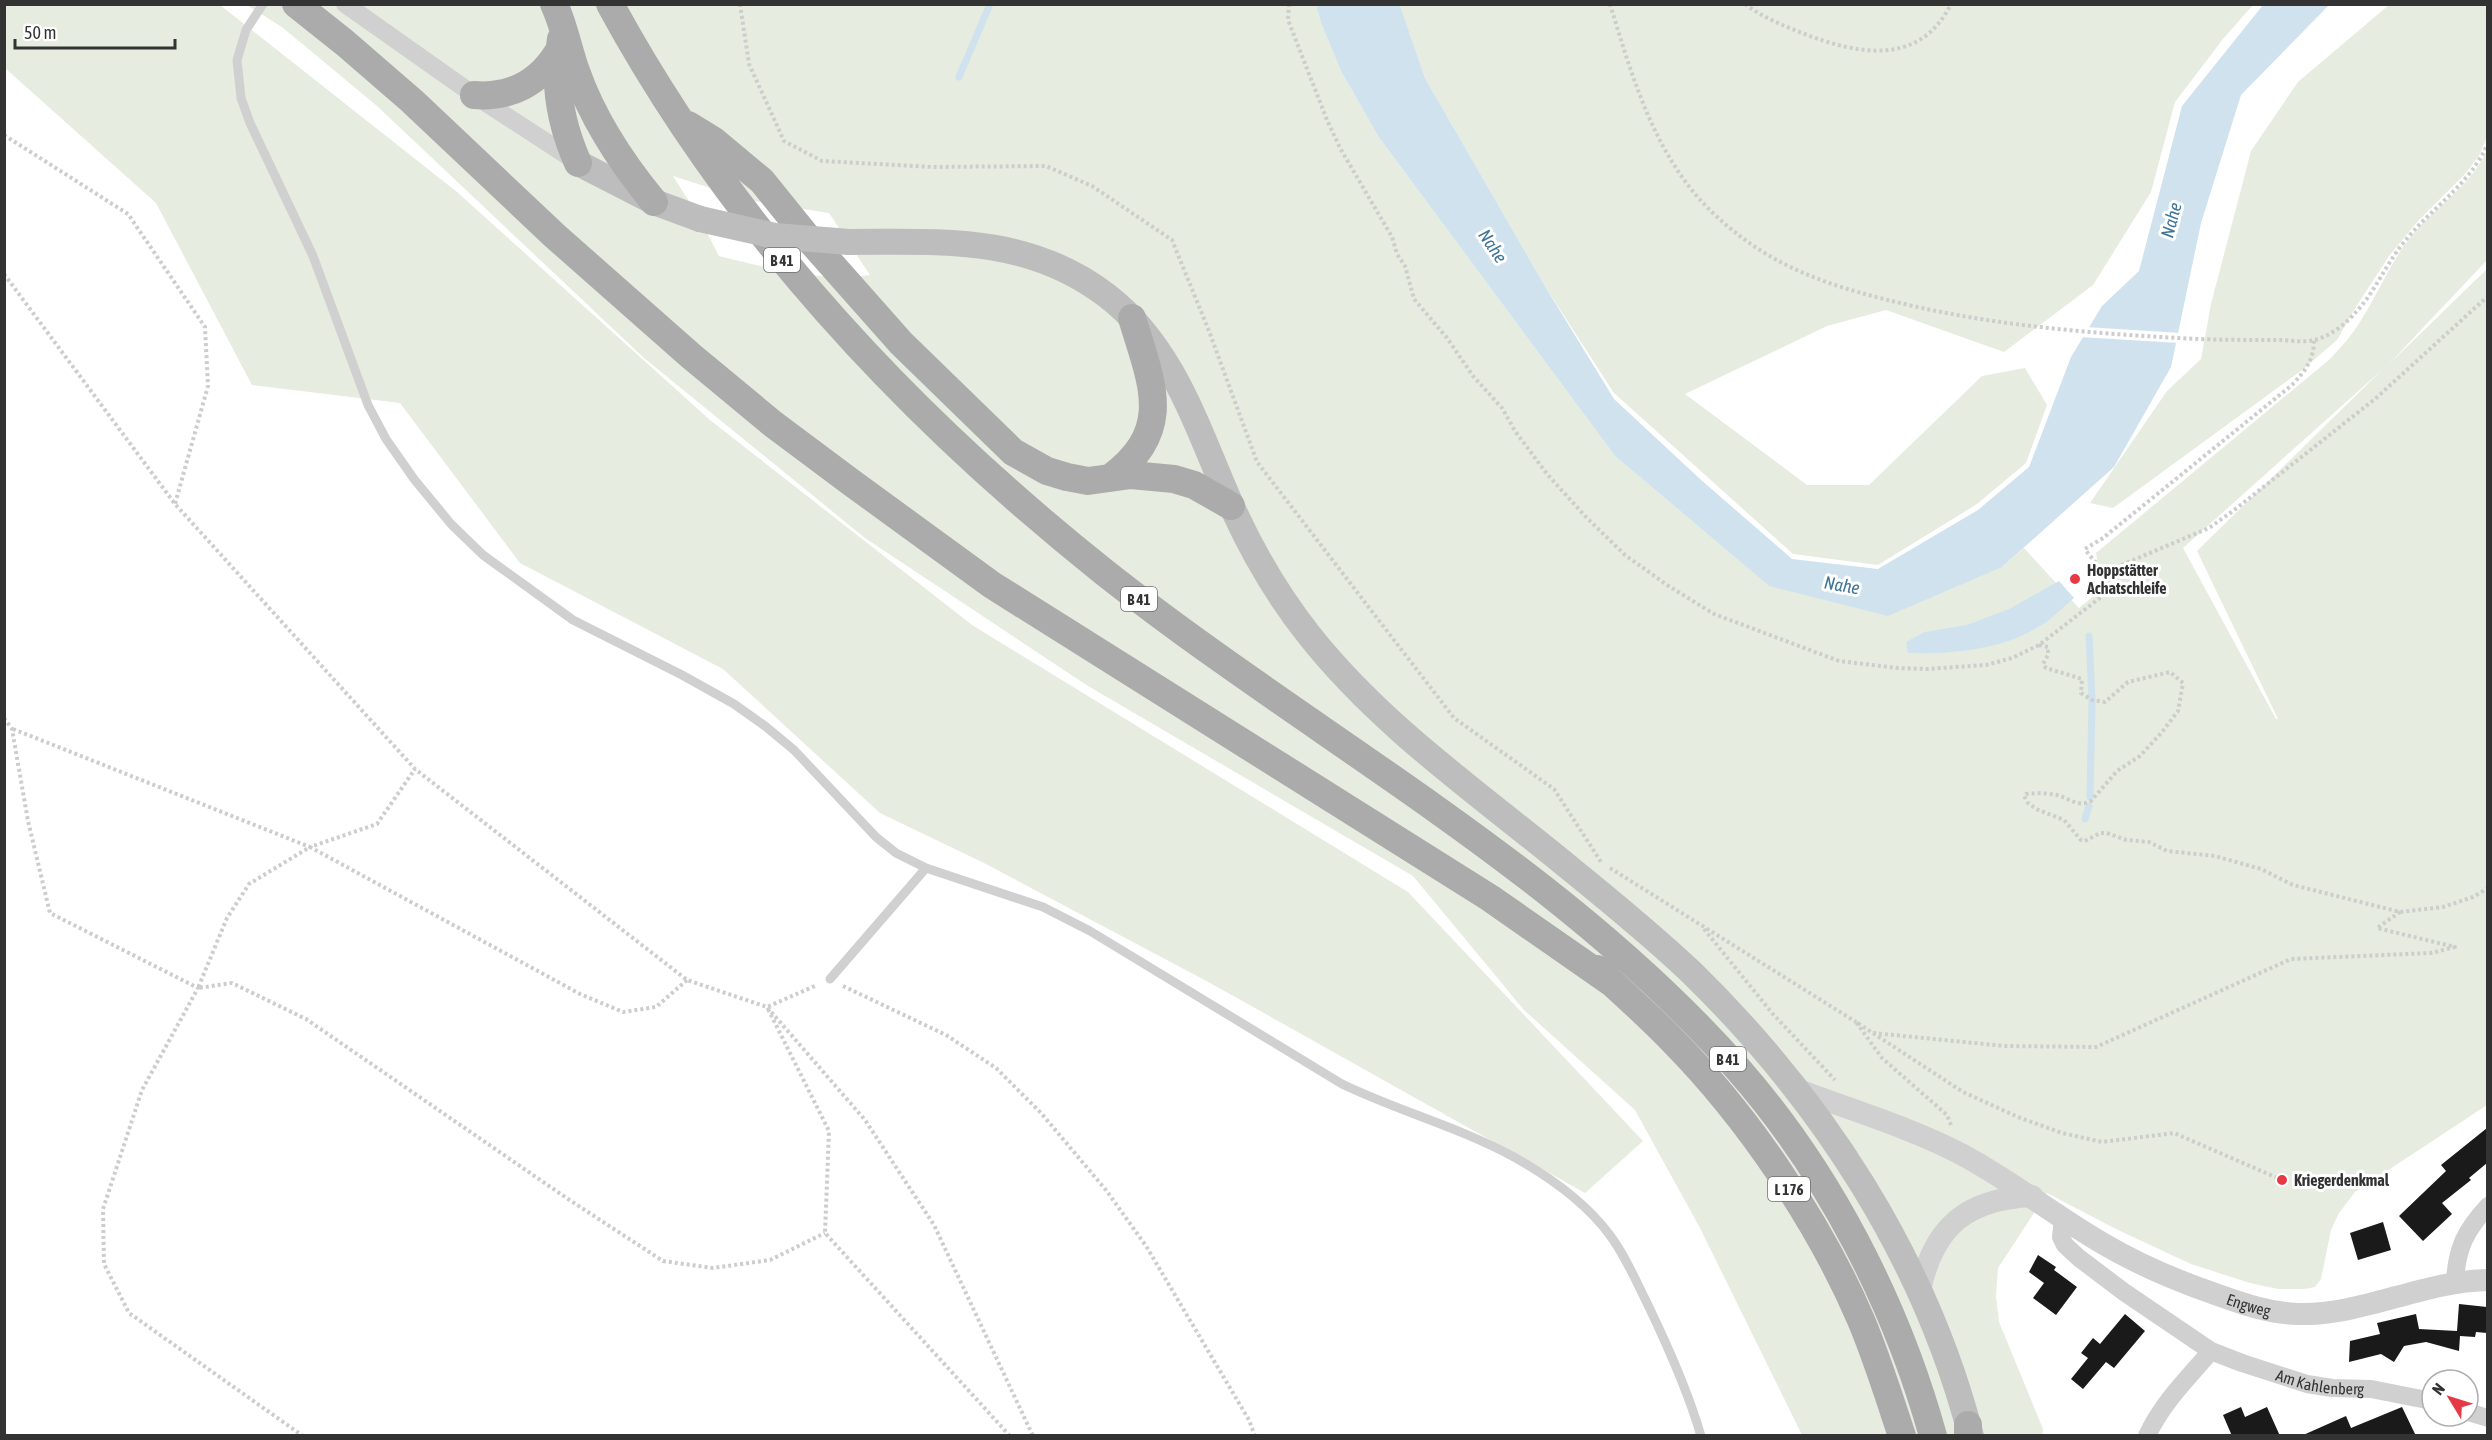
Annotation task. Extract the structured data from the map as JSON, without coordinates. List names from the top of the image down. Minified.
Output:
{"streets":{"main road":["B 41","L 176"],"street":["Engweg","Am Kahlenberg"]},"crossings":[["B 41","L 176"],["Engweg","Am Kahlenberg"]],"water":["Nahe"],"places":["Hoppstätter Achatschleife","Kriegerdenkmal"],"scale_bar":"50 m","north":"top left"}
